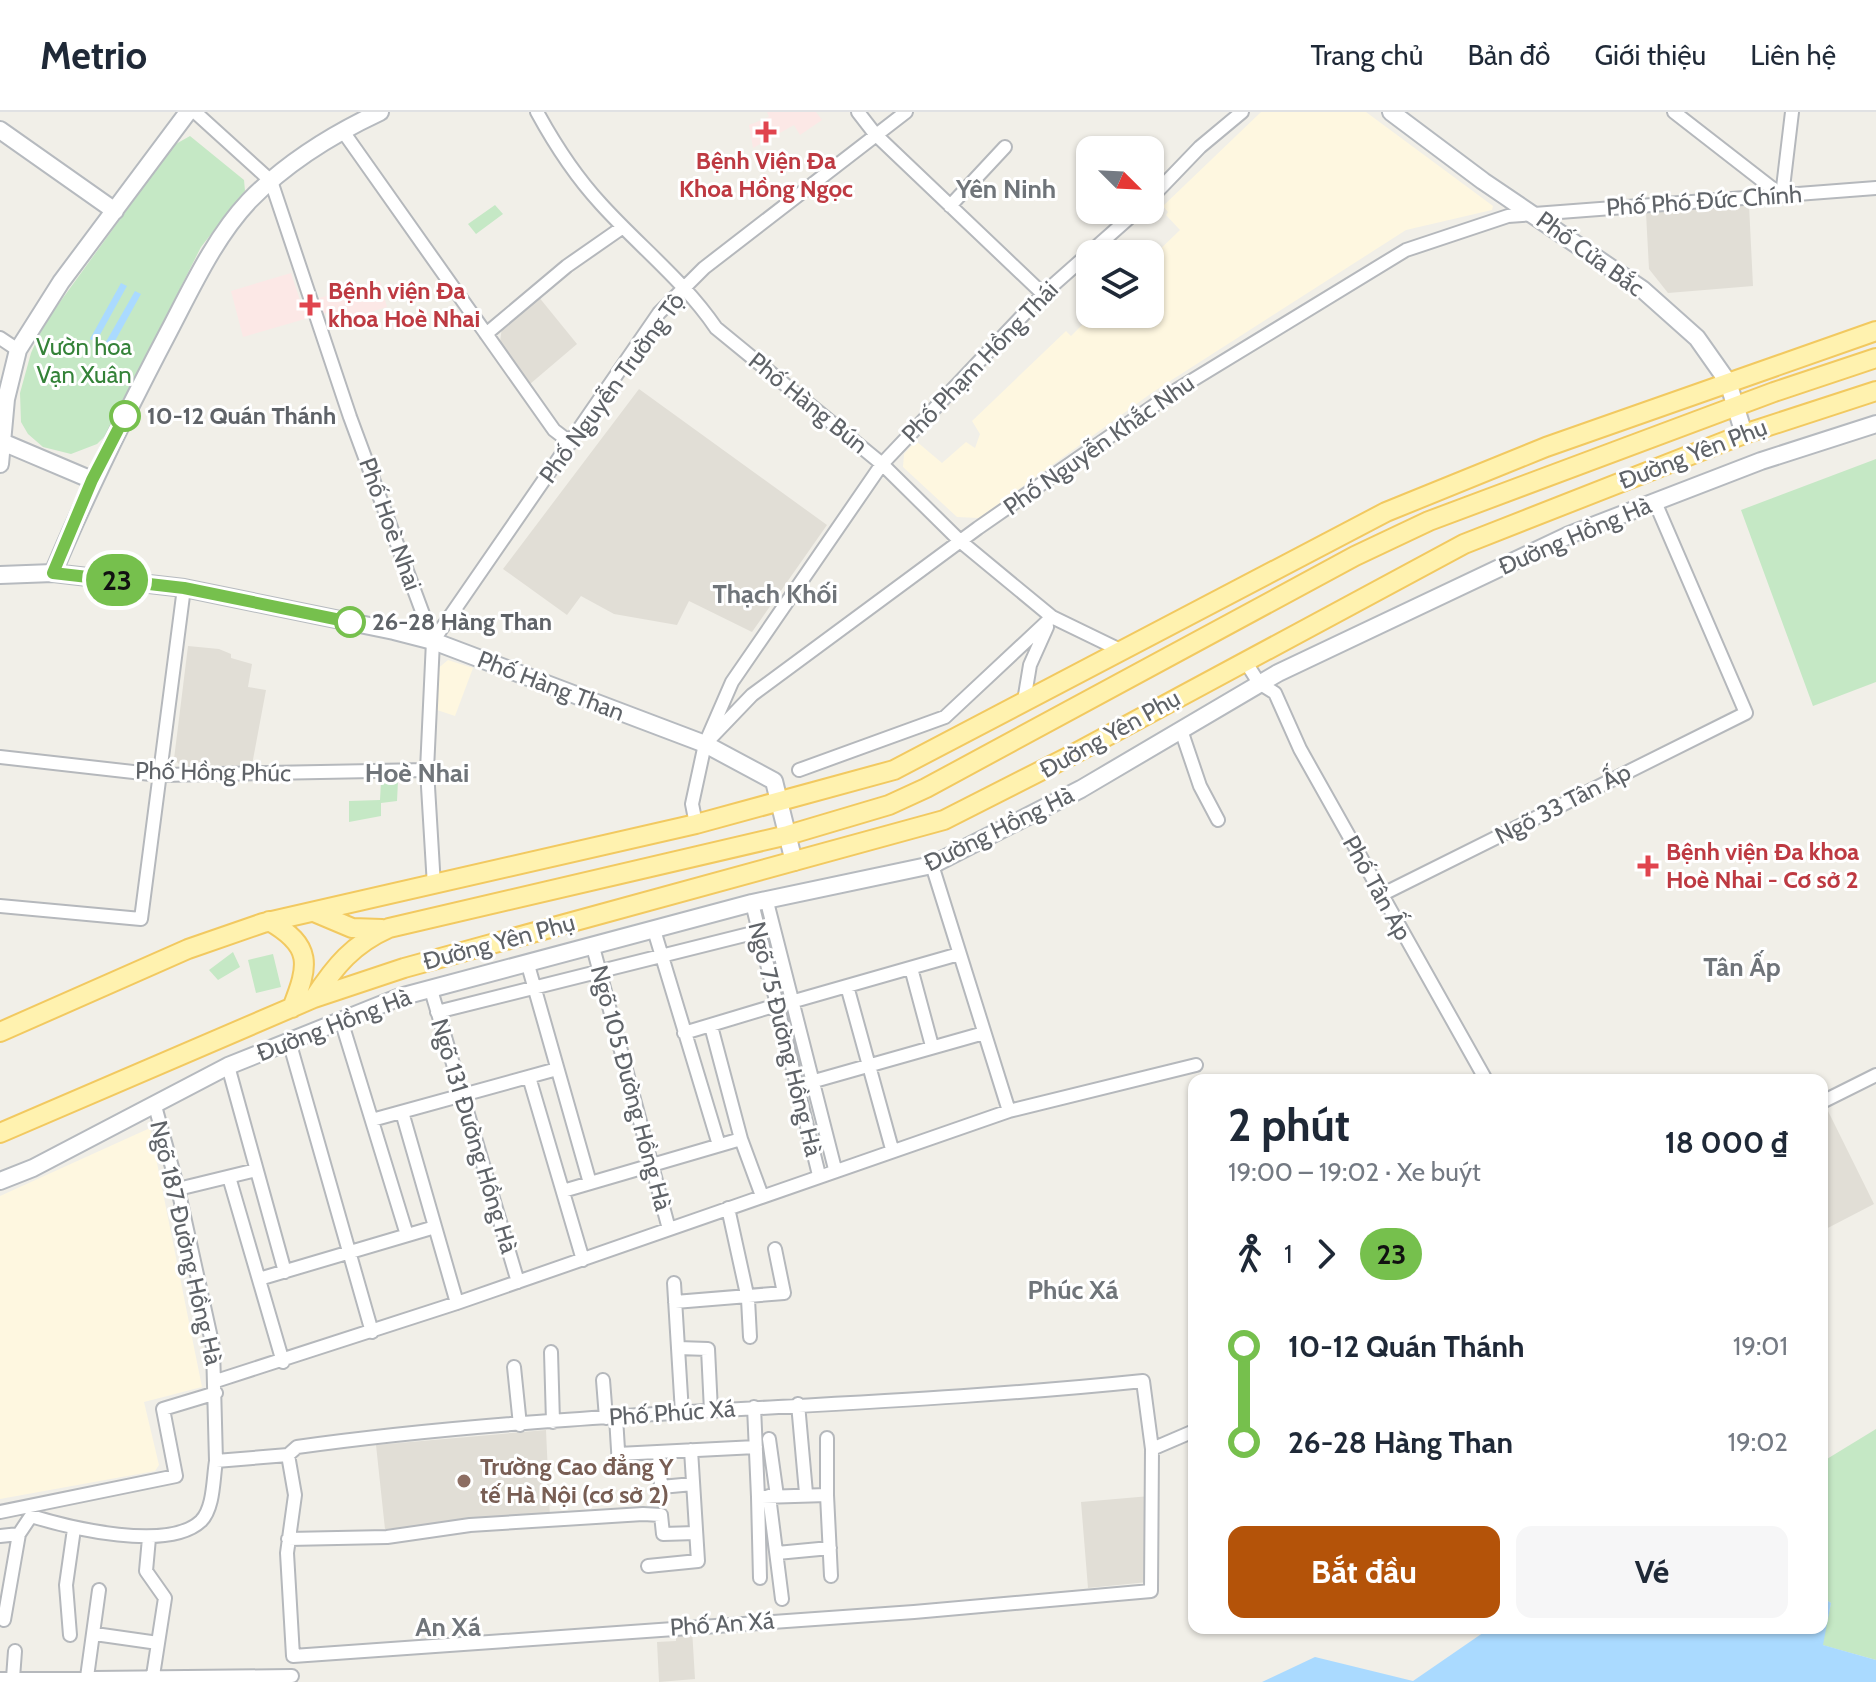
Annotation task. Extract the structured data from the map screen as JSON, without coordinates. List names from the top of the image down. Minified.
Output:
{"streets":{"main road":["Đường Yên Phụ"],"street":["Phố Phó Đức Chính","Phố Cửa Bắc","Phố Phạm Hồng Thái","Phố Nguyễn Trường Tộ","Phố Hàng Bún","Phố Nguyễn Khắc Nhu","Phố Hoè Nhai","Đường Hồng Hà","Phố Hàng Than","Phố Hồng Phúc","Ngõ 33 Tân Ấp","Phố Tân Ấp","Ngõ 75 Đường Hồng Hà","Ngõ 105 Đường Hồng Hà","Ngõ 131 Đường Hồng Hà","Ngõ 187 Đường Hồng Hà","Phố Phúc Xá","Phố An Xá"]},"crossings":[["Phố Phó Đức Chính","Phố Cửa Bắc"],["Phố Phó Đức Chính","Phố Nguyễn Khắc Nhu"],["Phố Cửa Bắc","Phố Nguyễn Khắc Nhu"],["Phố Cửa Bắc","Đường Yên Phụ"],["Phố Phạm Hồng Thái","Phố Hàng Bún"],["Phố Phạm Hồng Thái","Phố Nguyễn Khắc Nhu"],["Phố Phạm Hồng Thái","Phố Hàng Than"],["Phố Nguyễn Trường Tộ","Phố Hàng Bún"],["Phố Nguyễn Trường Tộ","Phố Hoè Nhai"],["Phố Nguyễn Trường Tộ","Phố Hàng Than"],["Phố Hàng Bún","Phố Nguyễn Khắc Nhu"],["Phố Nguyễn Khắc Nhu","Phố Hàng Than"],["Đường Yên Phụ","Phố Hàng Than"],["Phố Hoè Nhai","Phố Hàng Than"],["Phố Hoè Nhai","Phố Hồng Phúc"],["Đường Hồng Hà","Ngõ 33 Tân Ấp"],["Đường Hồng Hà","Ngõ 75 Đường Hồng Hà"],["Đường Hồng Hà","Ngõ 105 Đường Hồng Hà"],["Đường Hồng Hà","Ngõ 131 Đường Hồng Hà"],["Đường Hồng Hà","Ngõ 187 Đường Hồng Hà"],["Ngõ 33 Tân Ấp","Phố Tân Ấp"],["Phố Phúc Xá","Phố An Xá"]],"districts":["Yên Ninh","Thạch Khối","Hoè Nhai","Tân Ấp","Phúc Xá","An Xá"],"parks":["Vườn hoa Vạn Xuân"],"places":{"health":["Bệnh Viện Đa Khoa Hồng Ngọc","Bệnh viện Đa khoa Hoè Nhai","Bệnh viện Đa khoa Hoè Nhai - Cơ sở 2"],"other":["10-12 Quán Thánh","26-28 Hàng Than","Trường Cao đẳng Y tế Hà Nội (cơ sở 2)"]},"lines":["bus line 23"],"north":"bottom right","page":{"header":"Metrio","nav":["Trang chủ","Bản đồ","Giới thiệu","Liên hệ"],"on_map":"23","heading":["2 phút","19:00 – 19:02 · Xe buýt","18 000 ₫"],"legs":["1","23"],"list":[{"name":"10-12 Quán Thánh","value":"19:01"},{"name":"26-28 Hàng Than","value":"19:02"}],"buttons":["Bắt đầu","Vé"]}}
